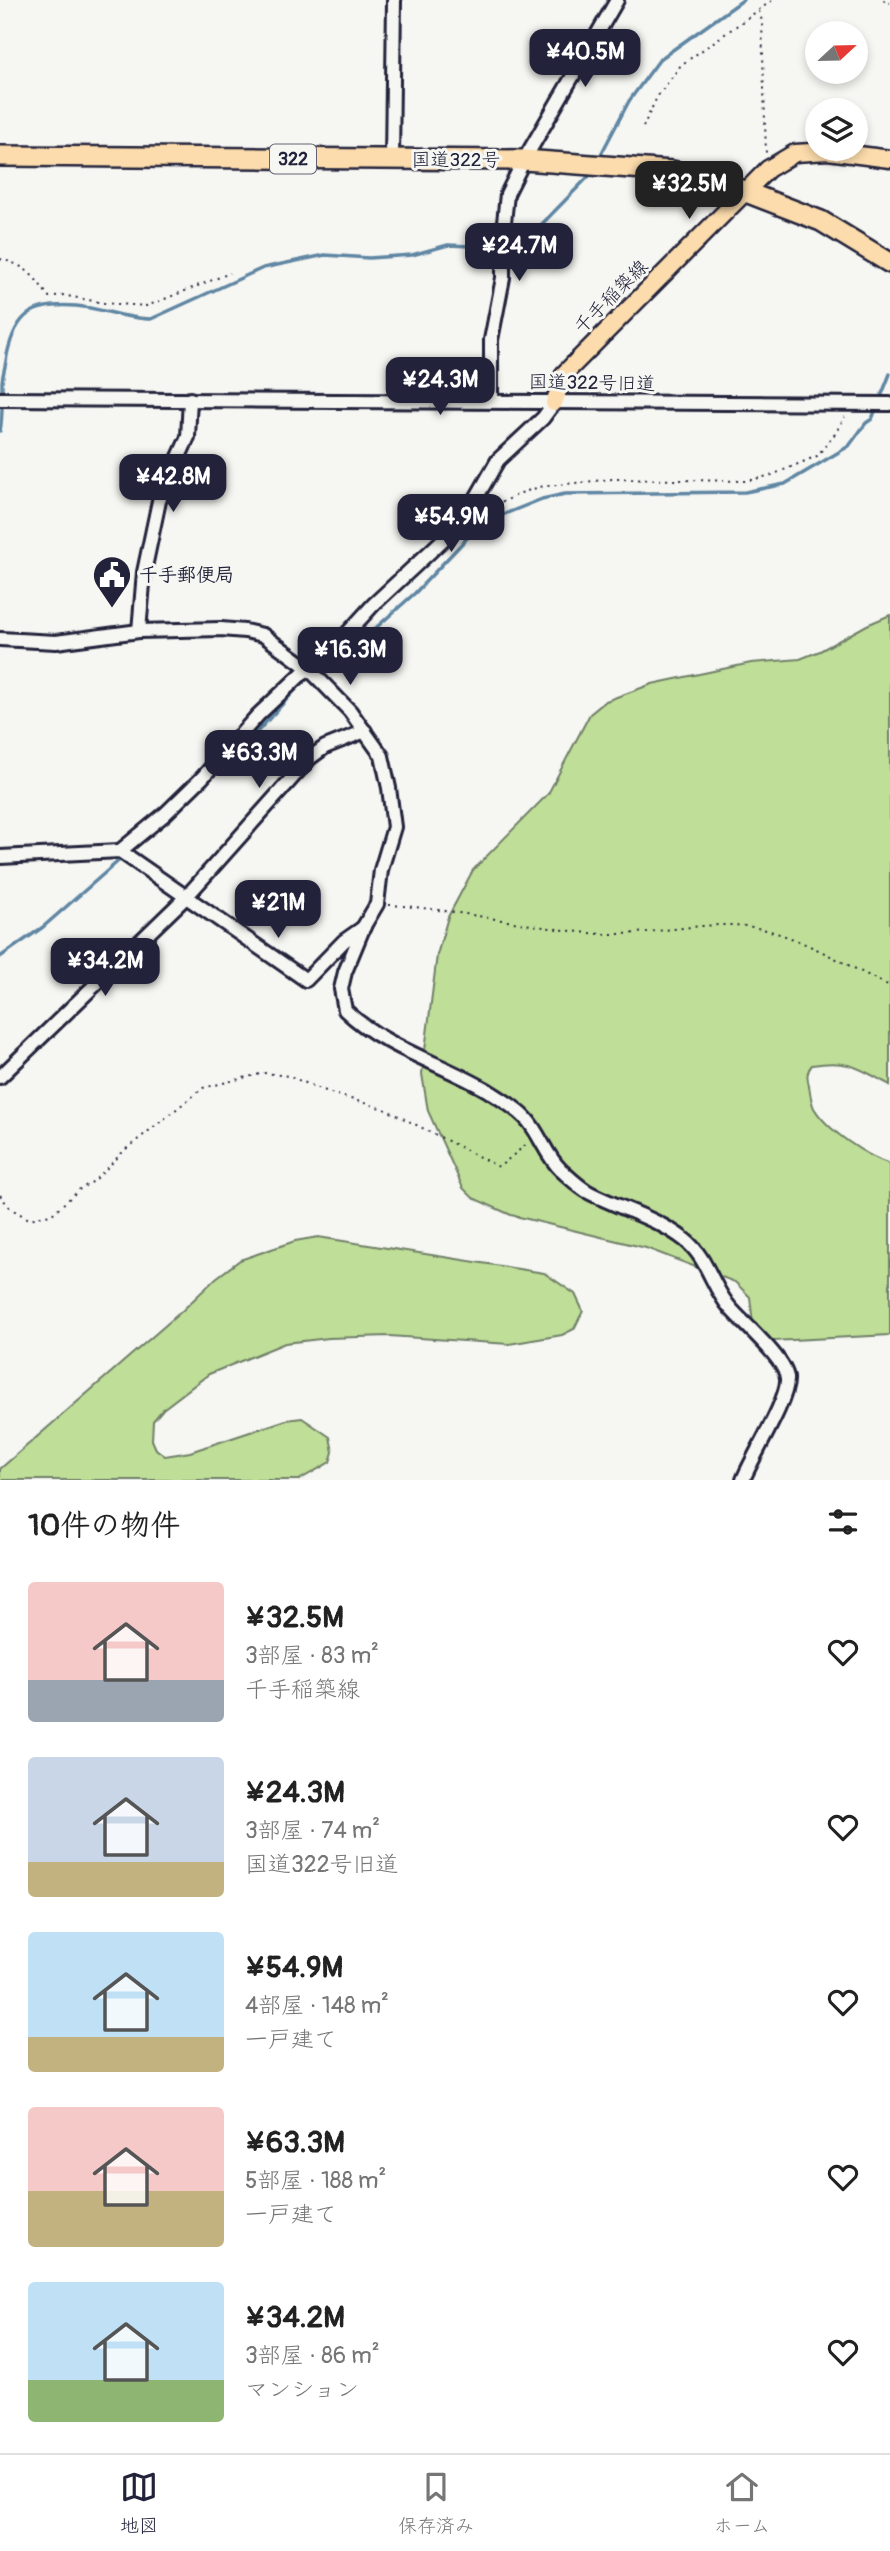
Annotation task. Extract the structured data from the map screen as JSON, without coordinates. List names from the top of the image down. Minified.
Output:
{"streets":{"highway":["322","国道322号"],"main road":["千手稲築線"],"street":["国道322号旧道"]},"crossings":[["国道322号","千手稲築線"],["千手稲築線","国道322号旧道"]],"places":{"public building":["千手郵便局"]},"north":"right","page":{"price":["¥40.5M","¥32.5M","¥24.7M","¥24.3M","¥42.8M","¥54.9M","¥16.3M","¥63.3M","¥21M","¥34.2M"],"heading":"10件の物件","list":[{"name":"¥32.5M","note":"3部屋 · 83 m² · 千手稲築線"},{"name":"¥24.3M","note":"3部屋 · 74 m² · 国道322号旧道"},{"name":"¥54.9M","note":"4部屋 · 148 m² · 一戸建て"},{"name":"¥63.3M","note":"5部屋 · 188 m² · 一戸建て"},{"name":"¥34.2M","note":"3部屋 · 86 m² · マンション"}],"tabs":["地図","保存済み","ホーム"]}}
